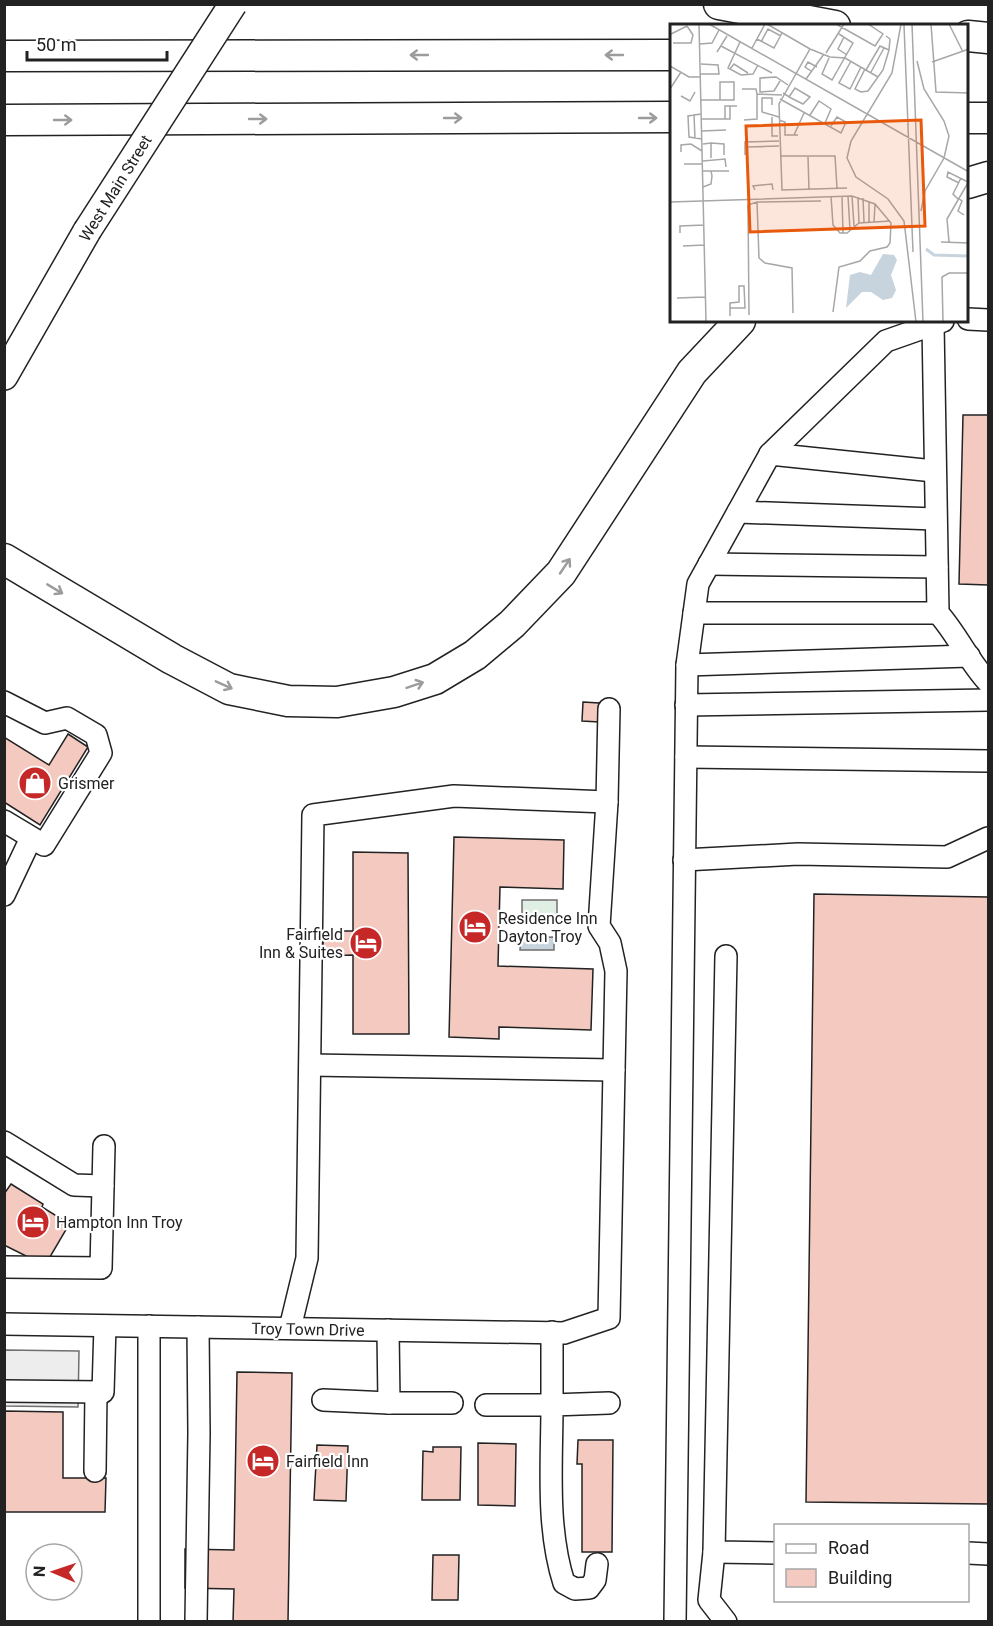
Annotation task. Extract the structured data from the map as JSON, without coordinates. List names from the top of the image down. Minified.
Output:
{"streets":{"main road":["West Main Street"],"street":["Troy Town Drive"]},"places":{"shop":["Grismer"],"hotel":["Residence Inn Dayton Troy","Fairfield Inn & Suites","Hampton Inn Troy","Fairfield Inn"]},"legend":["Road","Building"],"scale_bar":"50 m","north":"left"}
